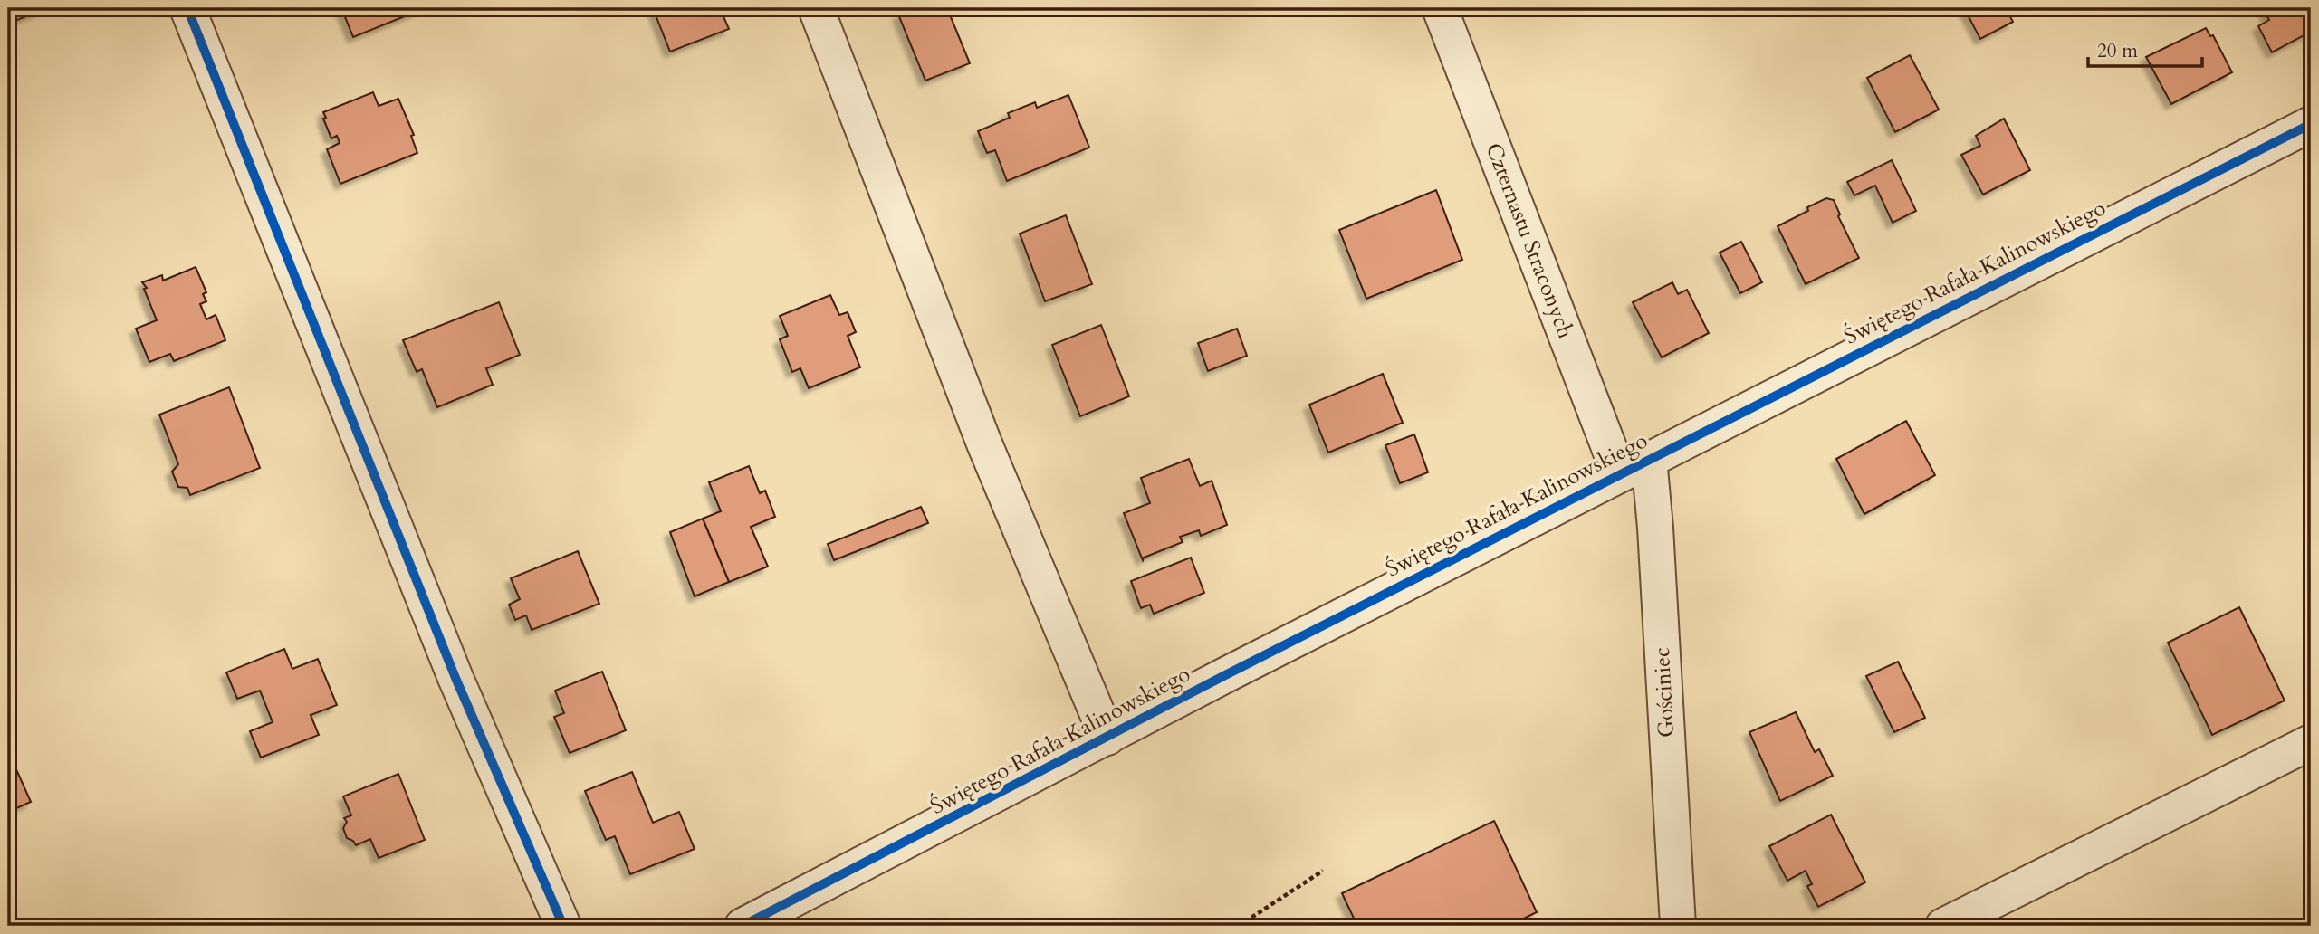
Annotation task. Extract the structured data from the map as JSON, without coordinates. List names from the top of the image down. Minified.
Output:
{"streets":{"street":["Czternastu Straconych","Świętego Rafała Kalinowskiego","Gościniec"]},"crossings":[["Czternastu Straconych","Świętego Rafała Kalinowskiego"],["Czternastu Straconych","Gościniec"],["Świętego Rafała Kalinowskiego","Gościniec"]],"scale_bar":"20 m"}
